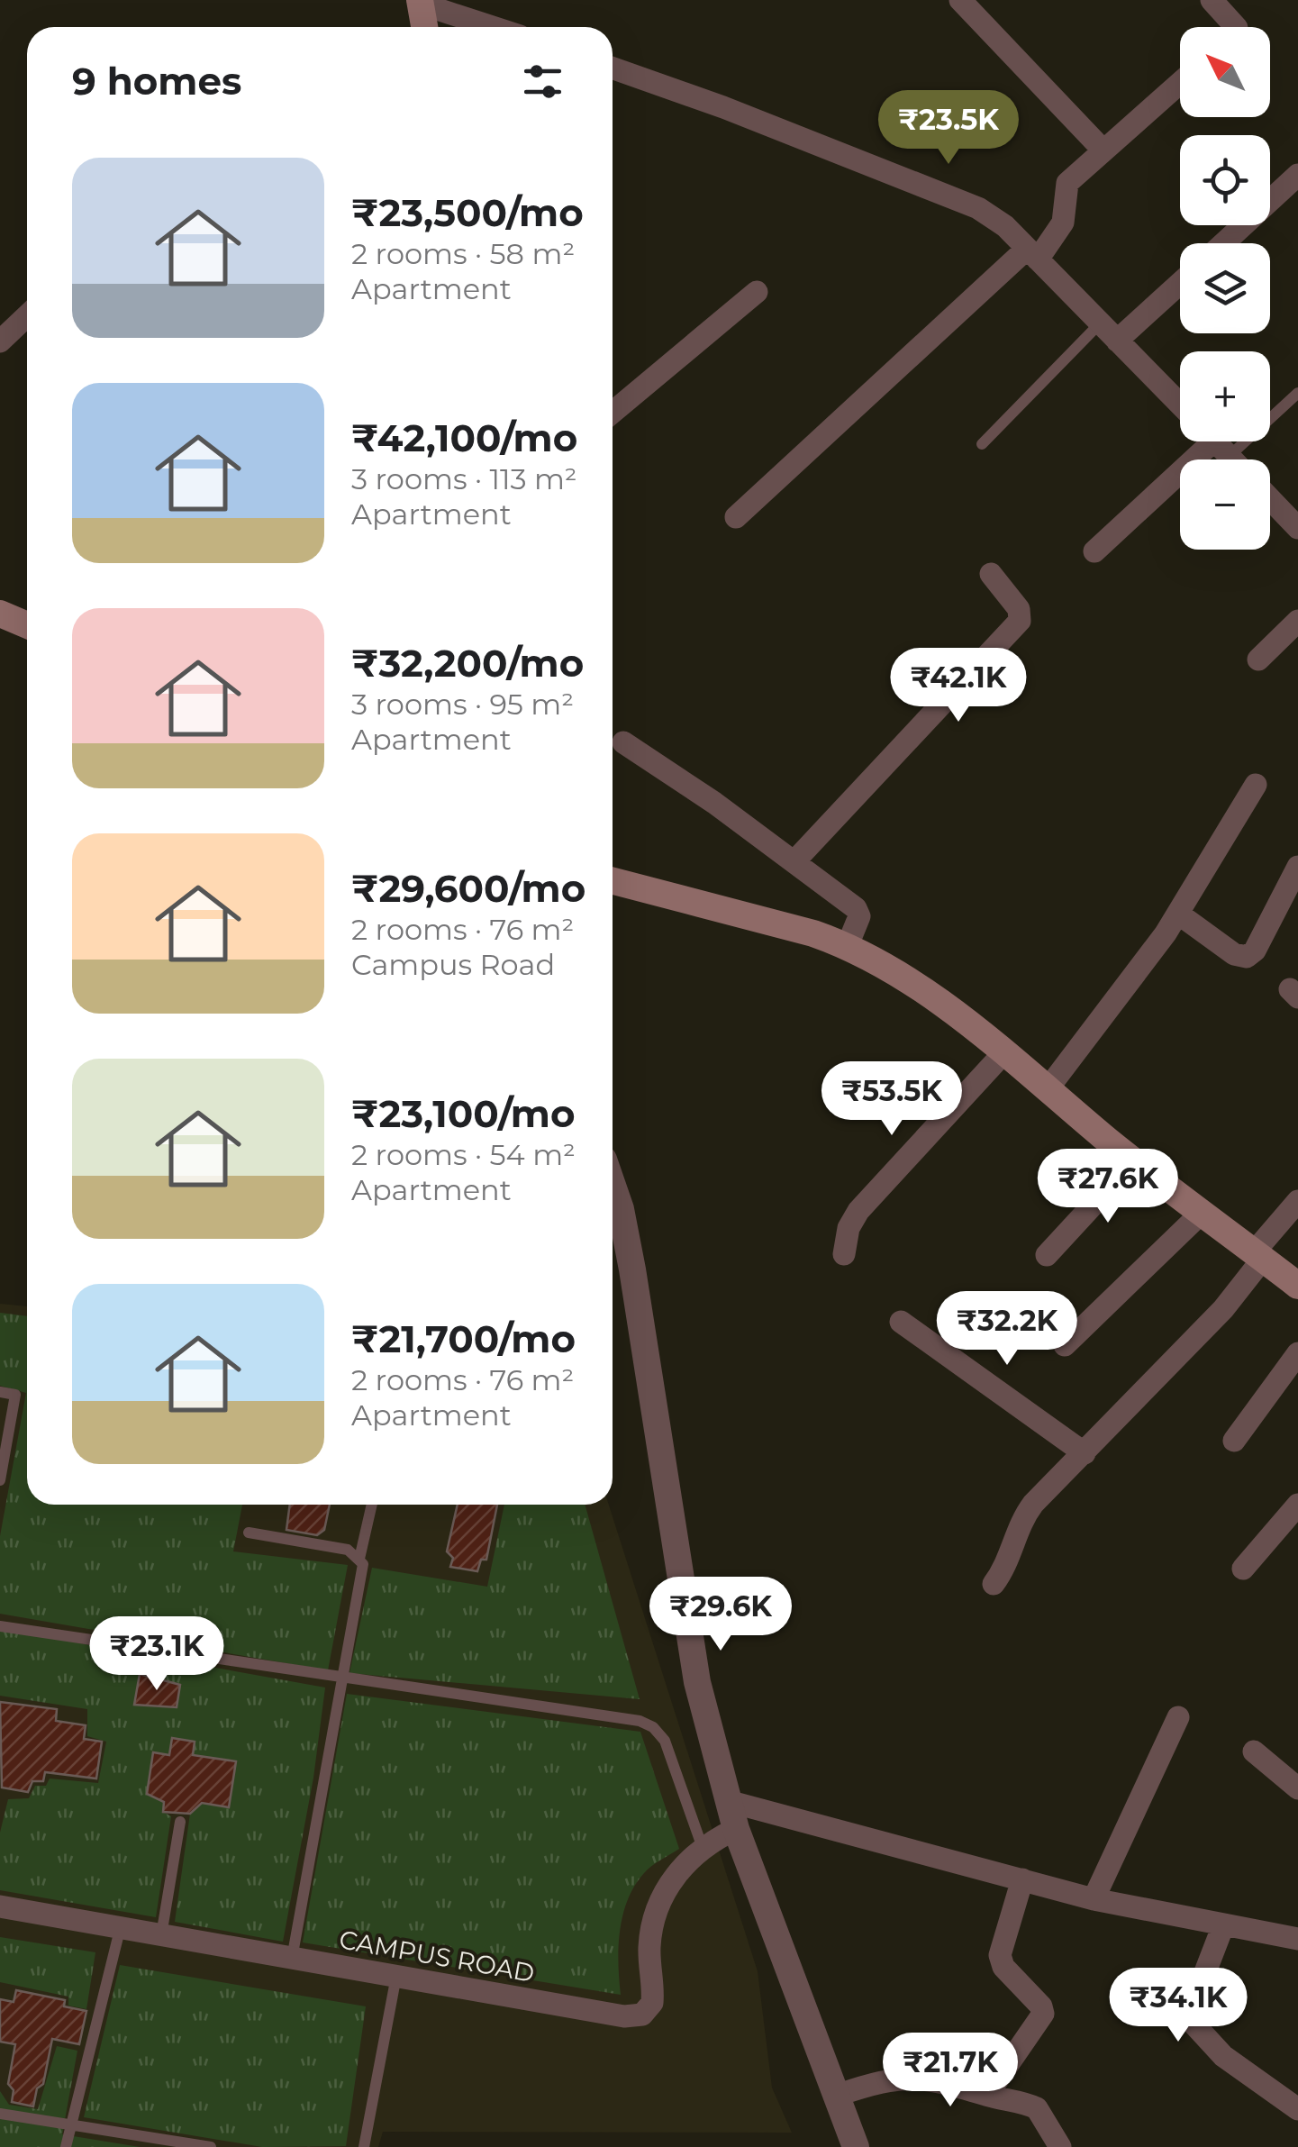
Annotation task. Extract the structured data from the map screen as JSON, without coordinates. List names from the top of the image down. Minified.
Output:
{"streets":{"street":["CAMPUS ROAD"]},"north":"top left","page":{"map_buttons":["+","−"],"heading":"9 homes","price":["₹23.5K","₹42.1K","₹53.5K","₹27.6K","₹32.2K","₹29.6K","₹23.1K","₹34.1K","₹21.7K"],"list":[{"name":"₹23,500/mo","note":"2 rooms · 58 m² · Apartment"},{"name":"₹42,100/mo","note":"3 rooms · 113 m² · Apartment"},{"name":"₹32,200/mo","note":"3 rooms · 95 m² · Apartment"},{"name":"₹29,600/mo","note":"2 rooms · 76 m² · Campus Road"},{"name":"₹23,100/mo","note":"2 rooms · 54 m² · Apartment"},{"name":"₹21,700/mo","note":"2 rooms · 76 m² · Apartment"}]}}
